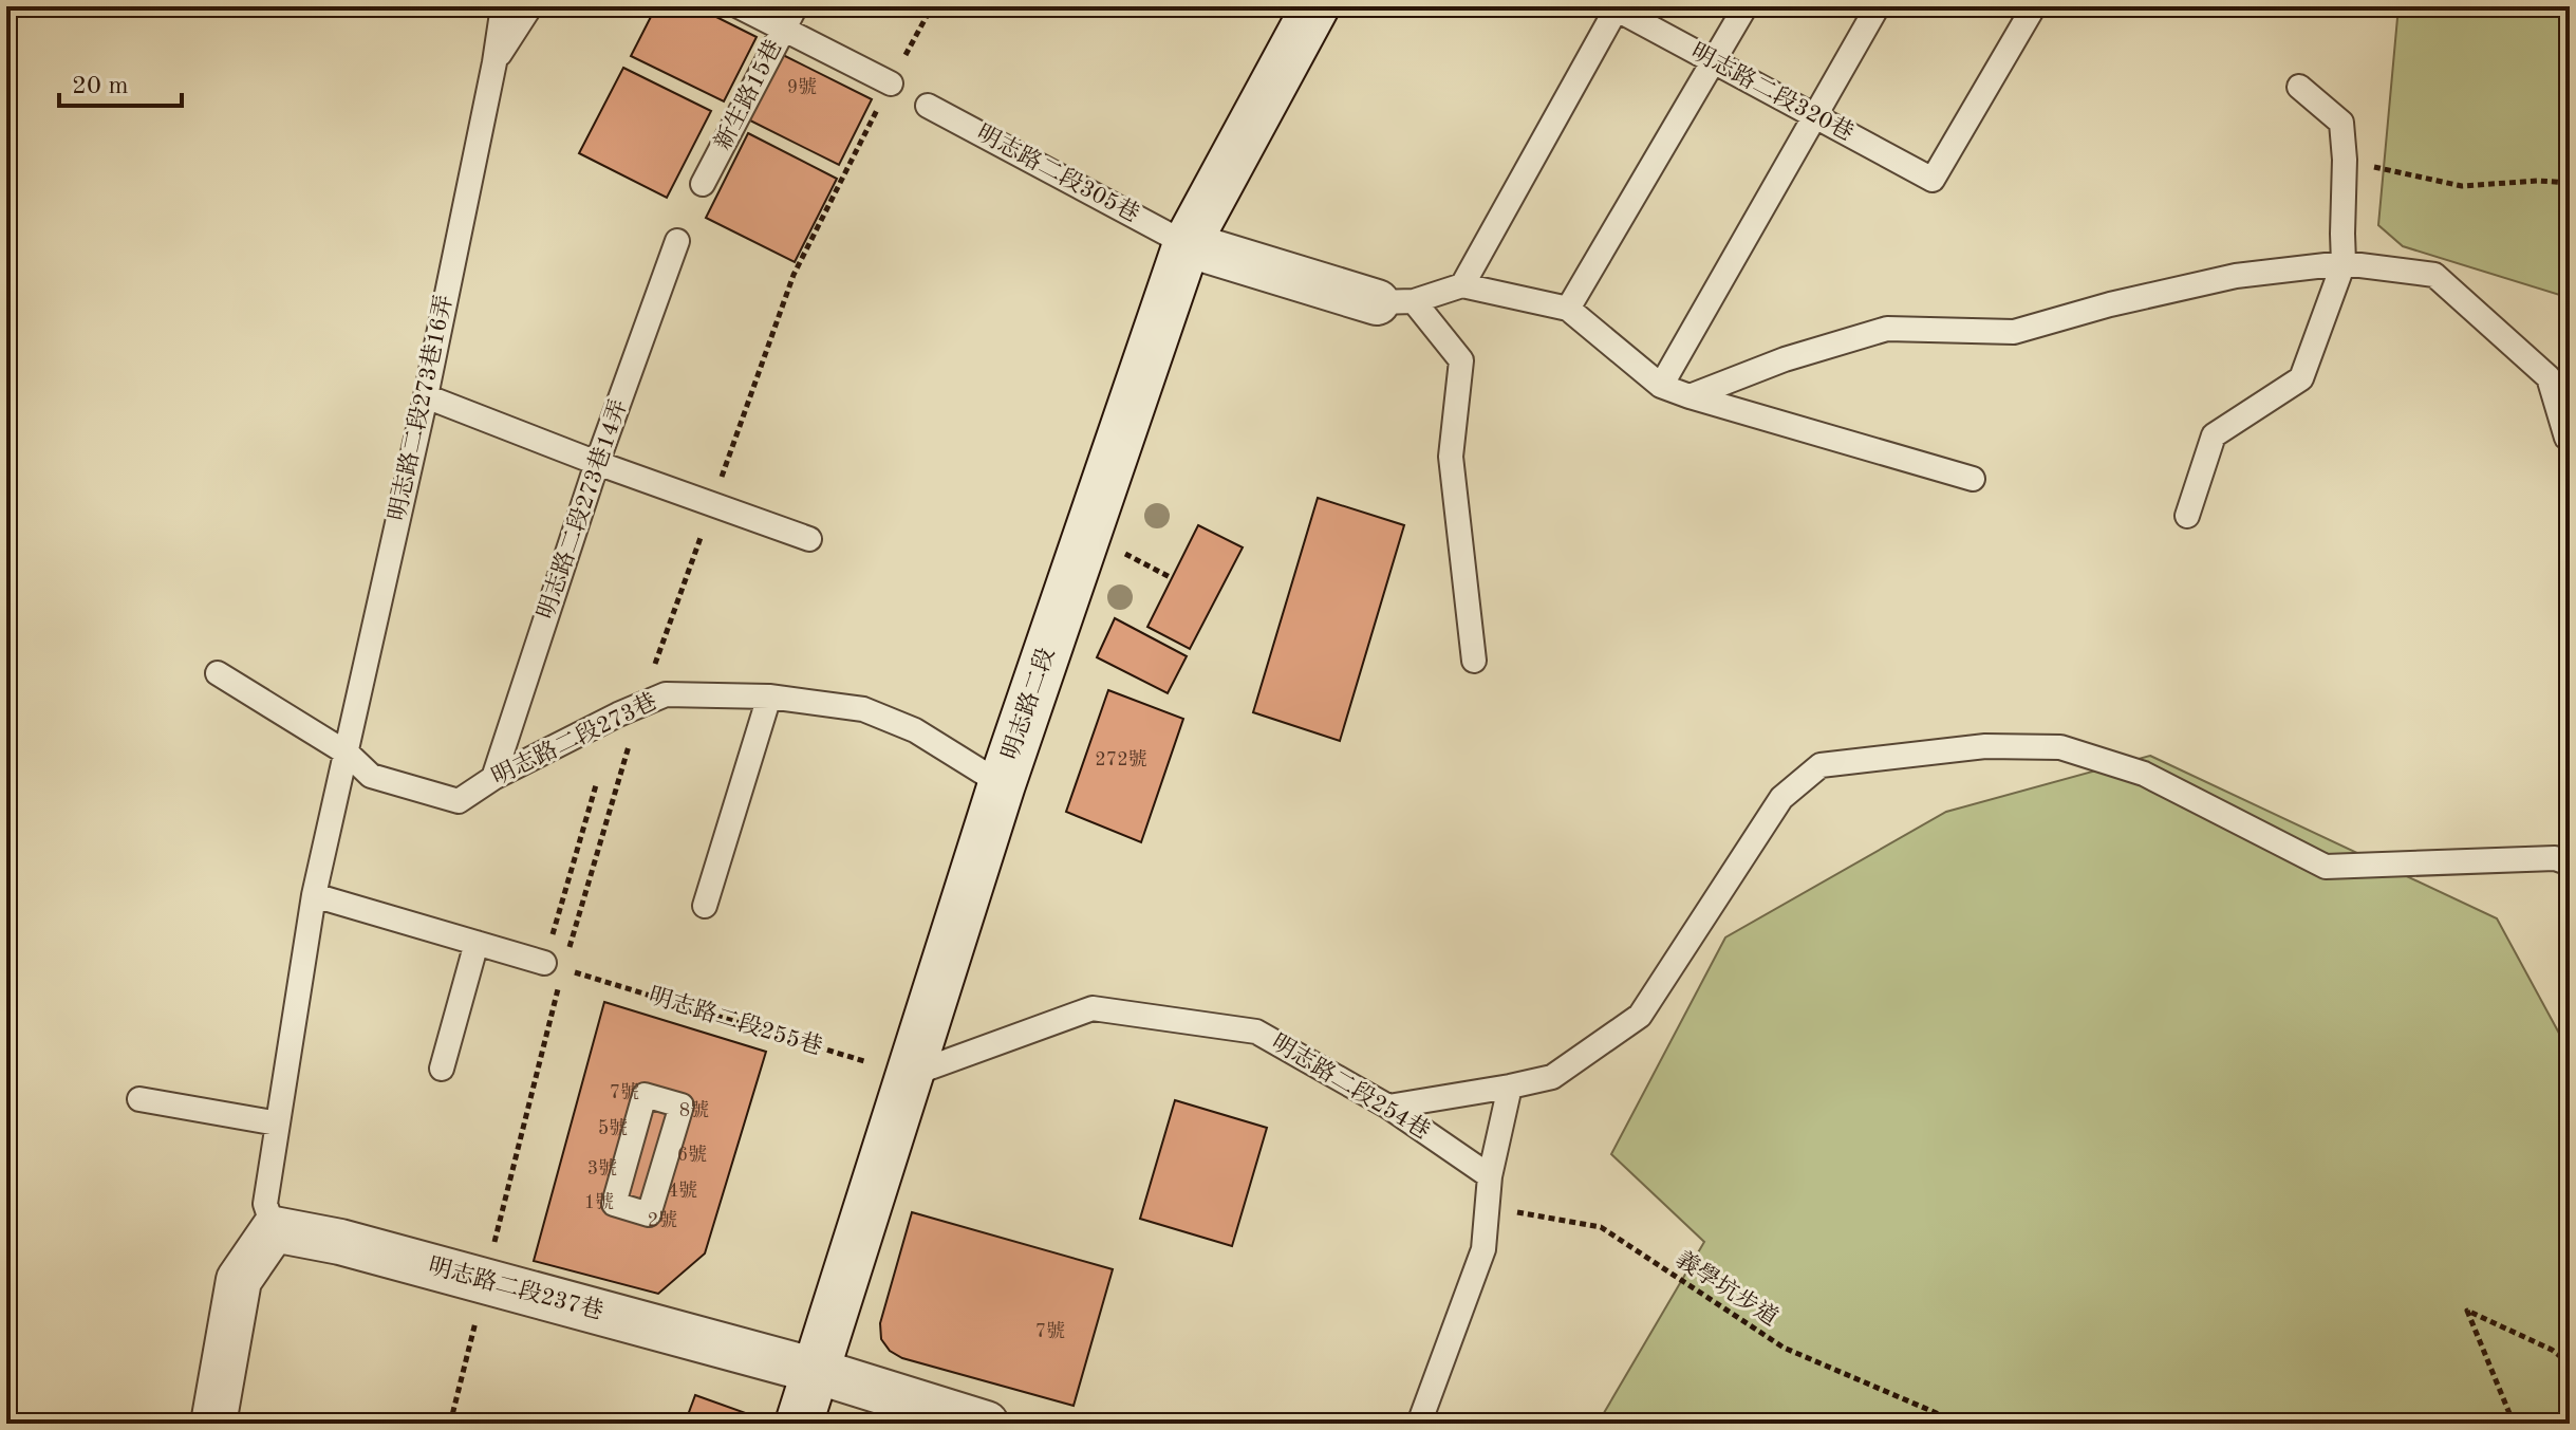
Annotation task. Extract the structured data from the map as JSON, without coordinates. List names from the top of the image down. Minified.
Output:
{"streets":{"main road":["明志路二段"],"street":["明志路二段237巷"],"lane":["明志路二段320巷","新生路15巷","明志路二段305巷","明志路二段273巷16弄","明志路二段273巷14弄","明志路二段273巷","明志路二段254巷"],"path":["明志路二段255巷","義學坑步道"]},"crossings":[["明志路二段305巷","明志路二段"],["明志路二段273巷16弄","明志路二段273巷"],["明志路二段273巷16弄","明志路二段237巷"],["明志路二段273巷14弄","明志路二段273巷"],["明志路二段","明志路二段273巷"],["明志路二段","明志路二段255巷"],["明志路二段","明志路二段254巷"],["明志路二段","明志路二段237巷"],["明志路二段255巷","明志路二段254巷"],["明志路二段254巷","義學坑步道"]],"house_numbers":["9號","272號","7號","8號","5號","6號","3號","4號","1號","2號","7號"],"scale_bar":"20 m"}
